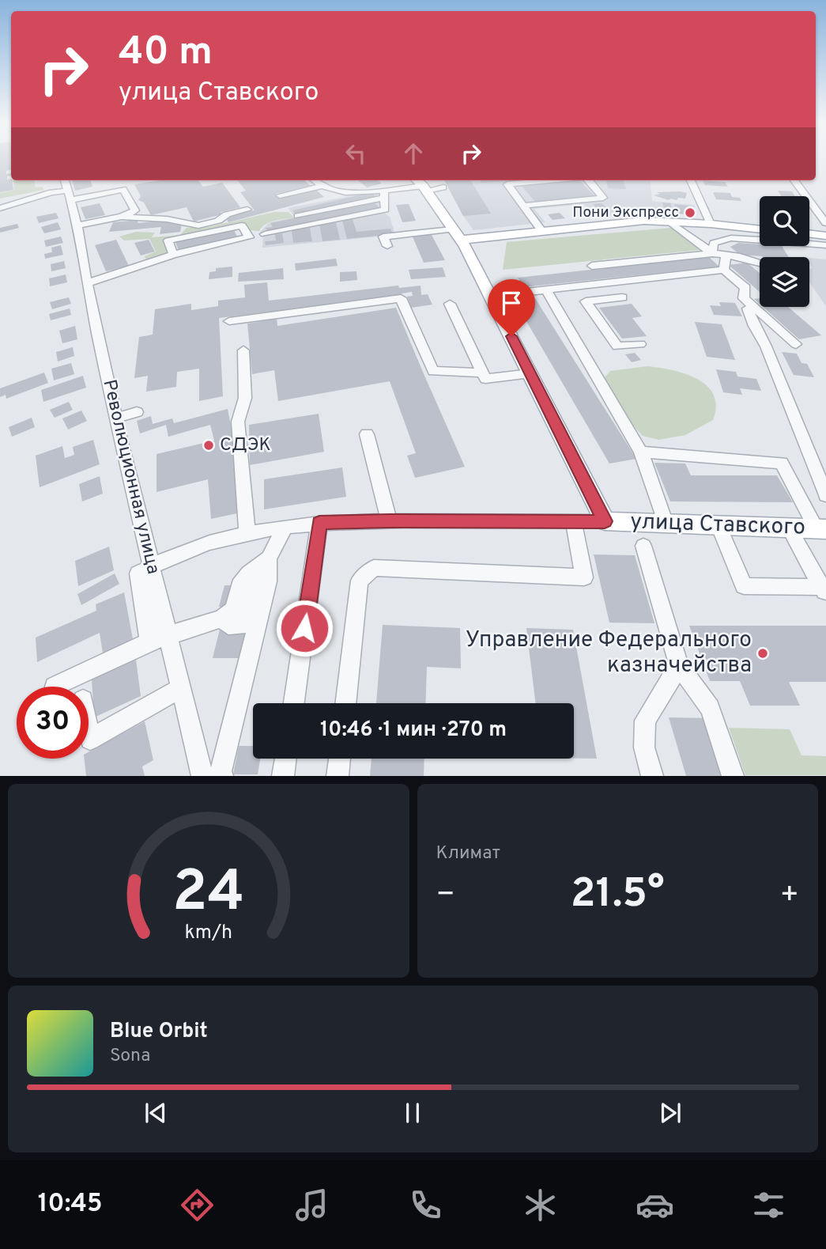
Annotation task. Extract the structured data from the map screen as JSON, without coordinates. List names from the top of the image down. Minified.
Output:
{"streets":{"main road":["улица Ставского"],"street":["Революционная улица"]},"crossings":[["Революционная улица","улица Ставского"]],"places":["Пони Экспресс","СДЭК","Управление Федерального казначейства"],"page":{"turn":["40 m","улица Ставского"],"limit":"30","trip":"10:46 · 1 мин · 270 m","tile":"Климат","heat":["−","21.5°","+"],"song":["Blue Orbit","Sona"],"tabs":"10:45","gauge":["24","km/h"]}}
